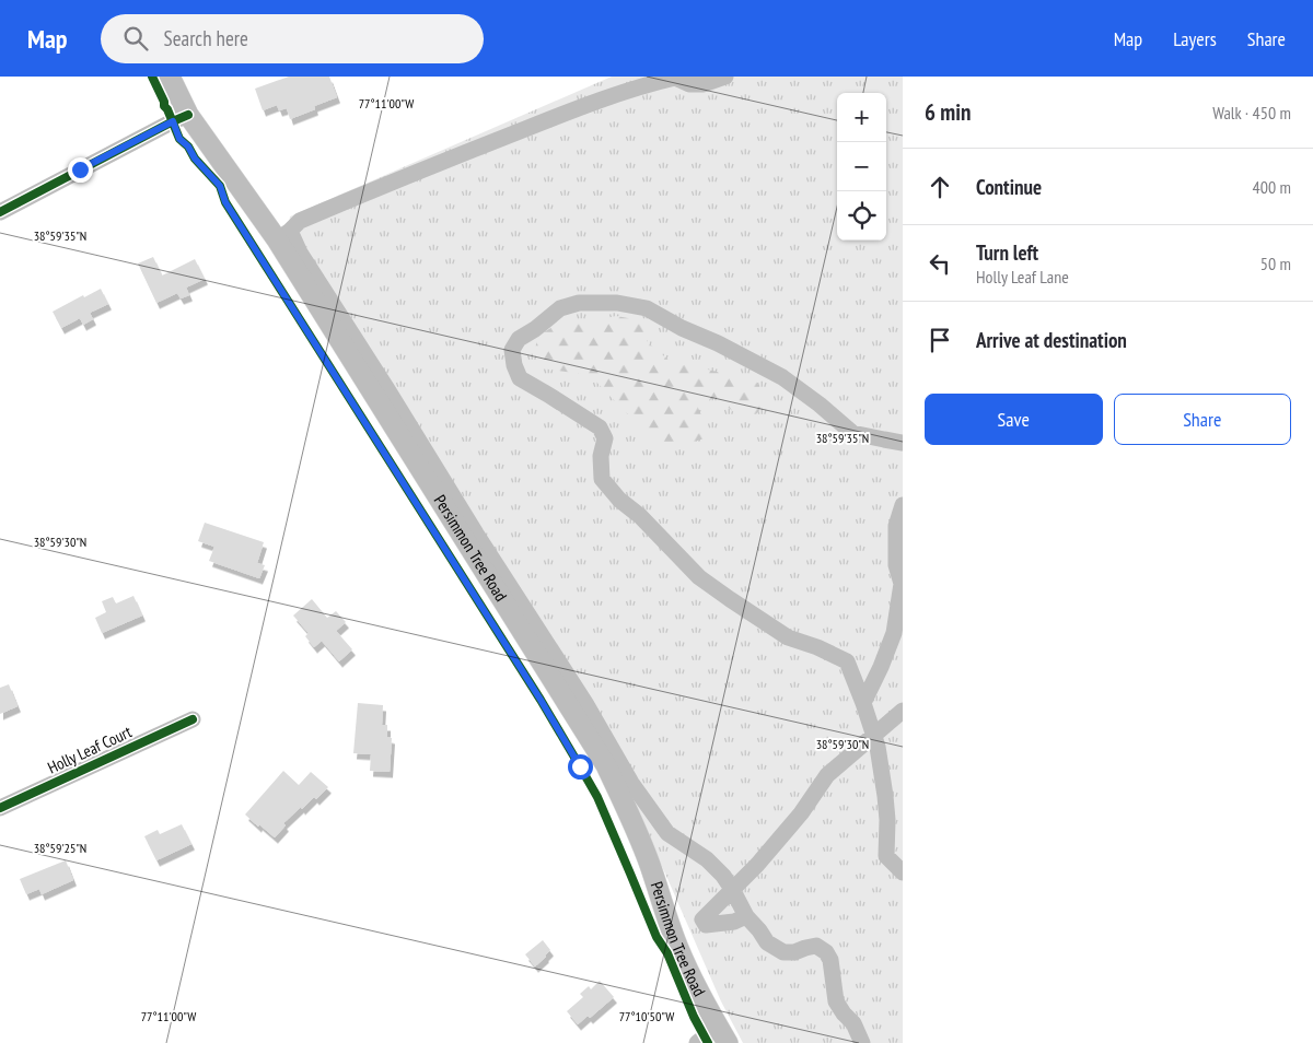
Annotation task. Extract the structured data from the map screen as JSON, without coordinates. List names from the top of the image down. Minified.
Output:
{"streets":{"main road":["Persimmon Tree Road"],"street":["Holly Leaf Court"]},"page":{"header":"Map","search":"Search here","nav":["Map","Layers","Share"],"heading":["6 min","Walk · 450 m"],"map_buttons":["+","−"],"list":[["Continue","400 m"],["Turn left","Holly Leaf Lane","50 m"],"Arrive at destination"],"buttons":["Save","Share"]},"coordinates":["77°11'00\"W","38°59'35\"N","38°59'30\"N","38°59'25\"N","77°10'50\"W"]}
